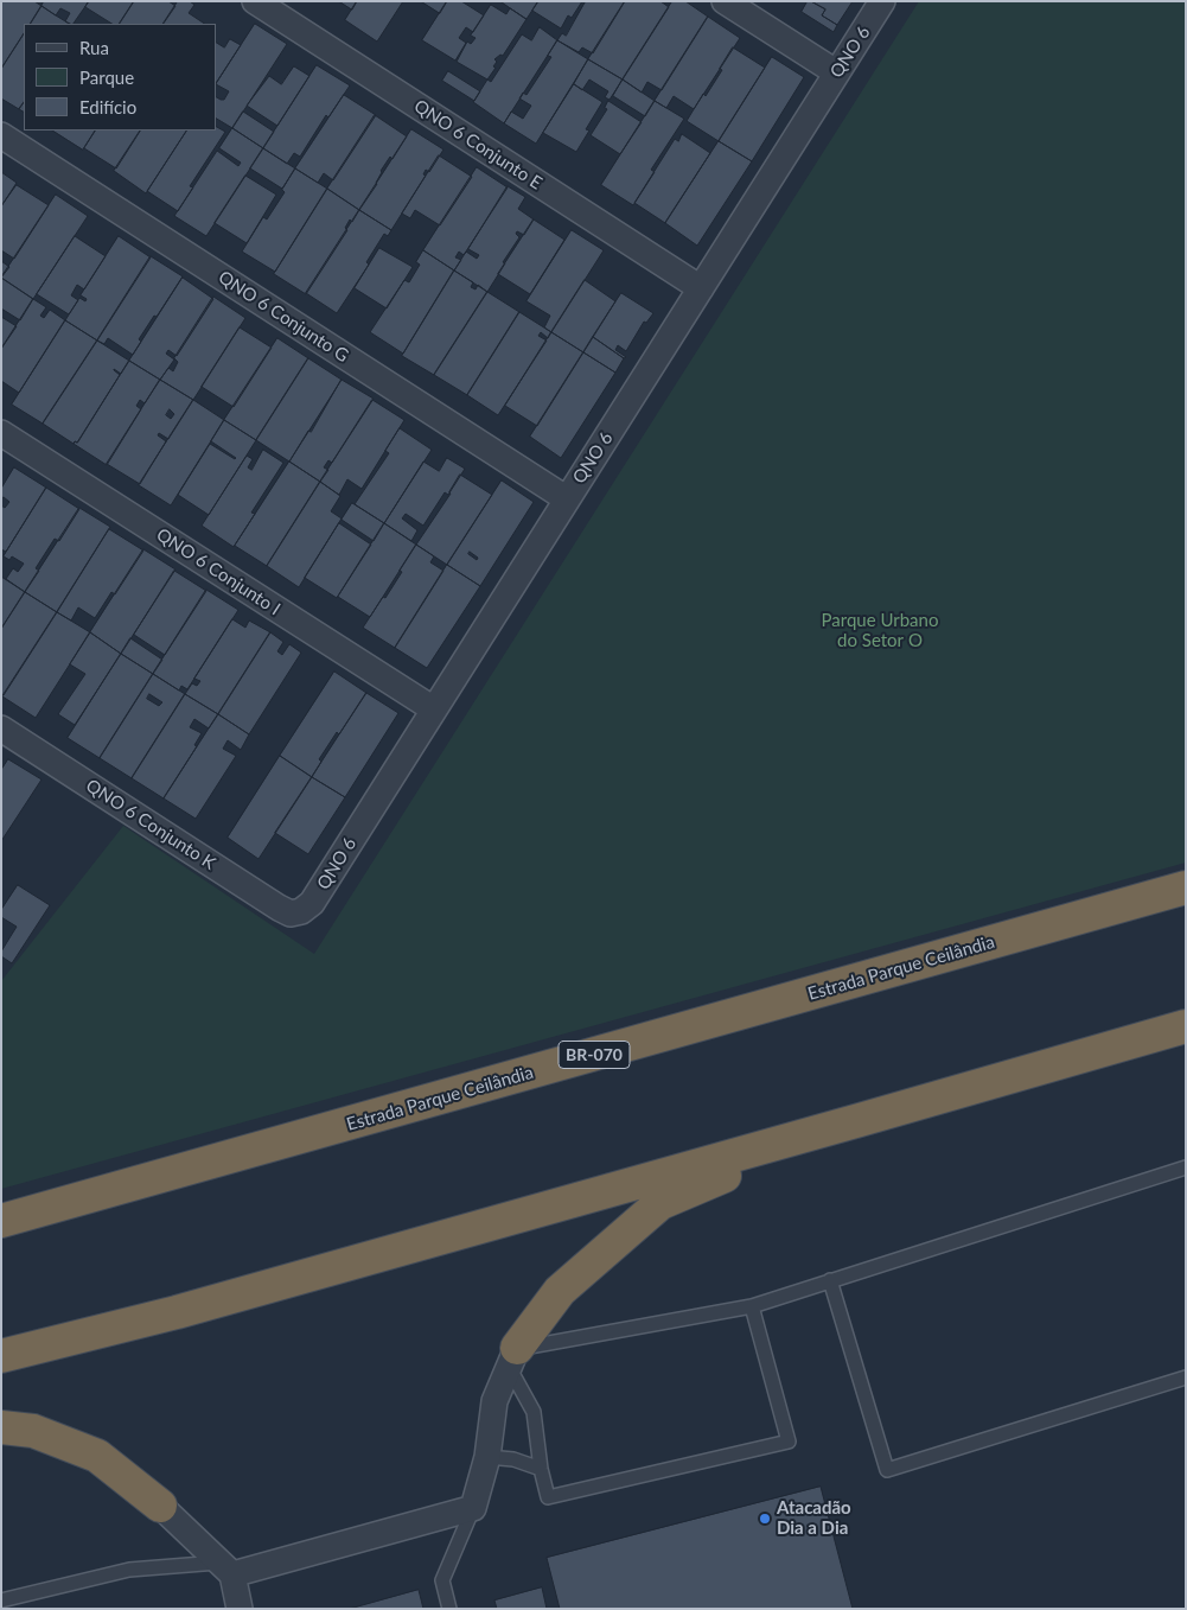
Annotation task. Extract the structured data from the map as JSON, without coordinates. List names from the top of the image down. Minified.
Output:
{"streets":{"highway":["Estrada Parque Ceilândia","BR-070"],"street":["QNO 6","QNO 6 Conjunto E","QNO 6 Conjunto G","QNO 6 Conjunto I","QNO 6 Conjunto K"]},"crossings":[["QNO 6","QNO 6 Conjunto E"],["QNO 6","QNO 6 Conjunto G"],["QNO 6","QNO 6 Conjunto I"],["QNO 6","QNO 6 Conjunto K"]],"parks":["Parque Urbano do Setor O"],"places":["Atacadão Dia a Dia"],"legend":["Rua","Parque","Edifício"]}
